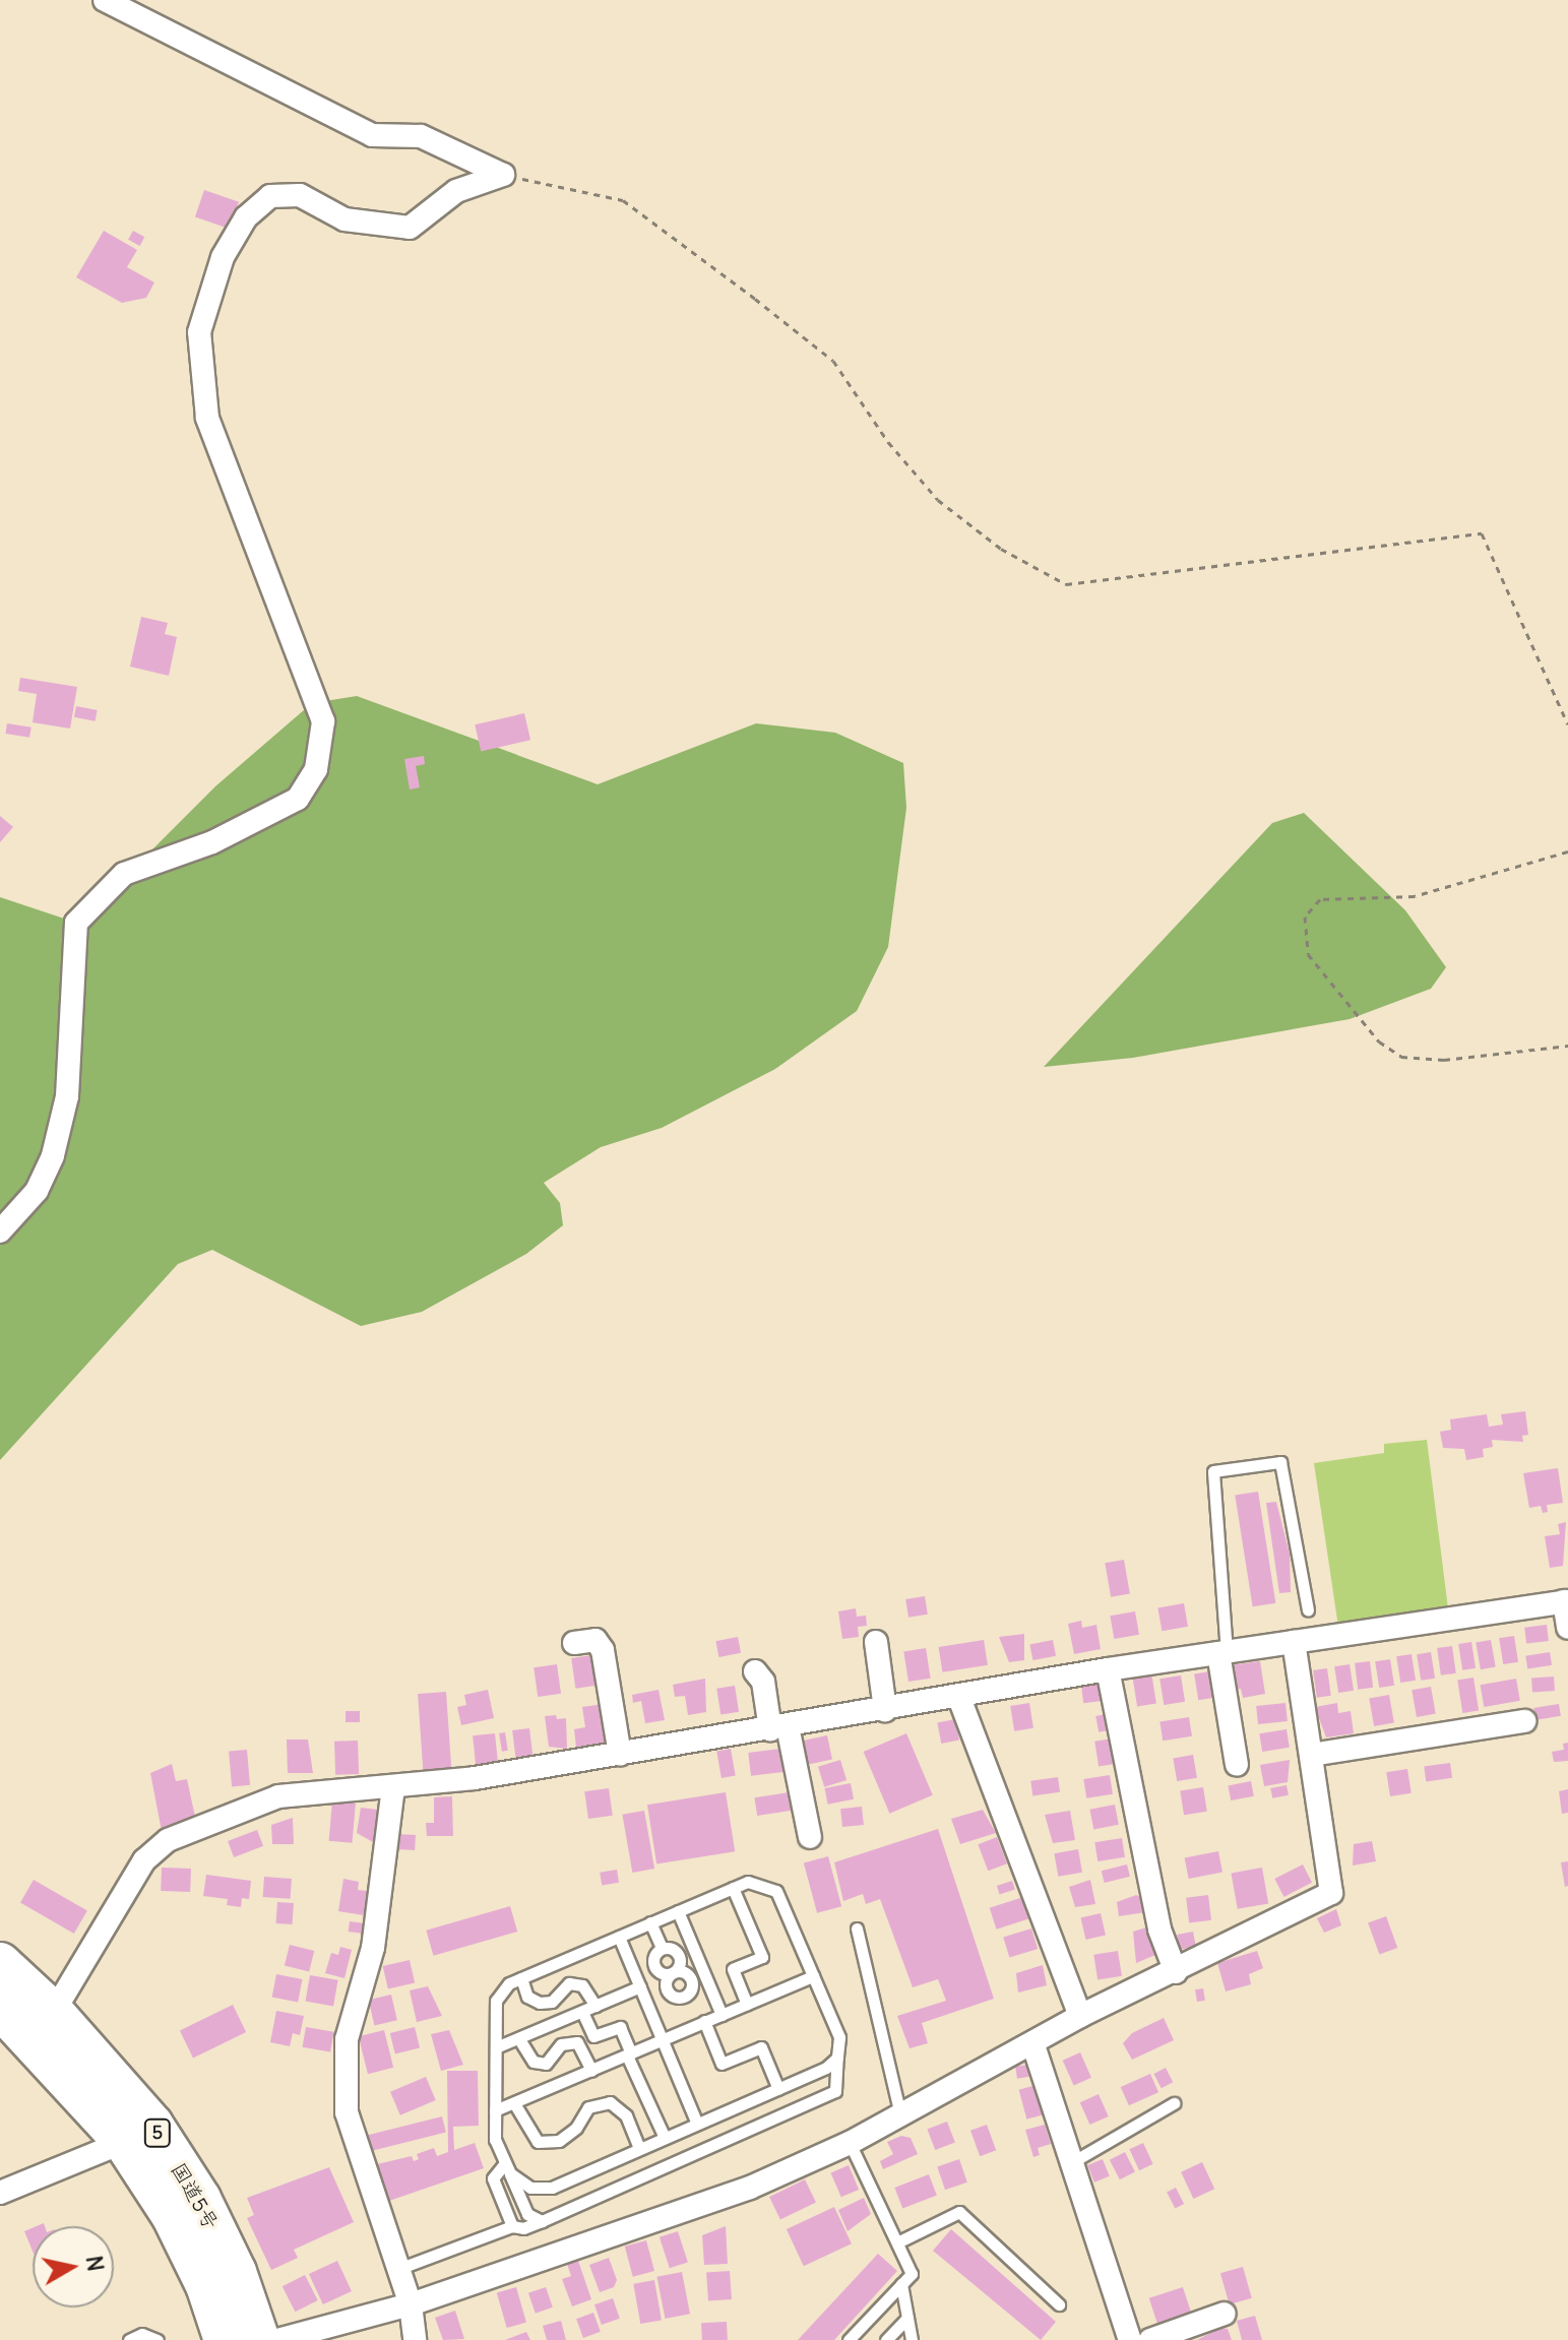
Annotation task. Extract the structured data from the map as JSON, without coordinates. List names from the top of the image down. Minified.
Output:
{"streets":{"highway":["5","国道5号"]},"north":"right"}
